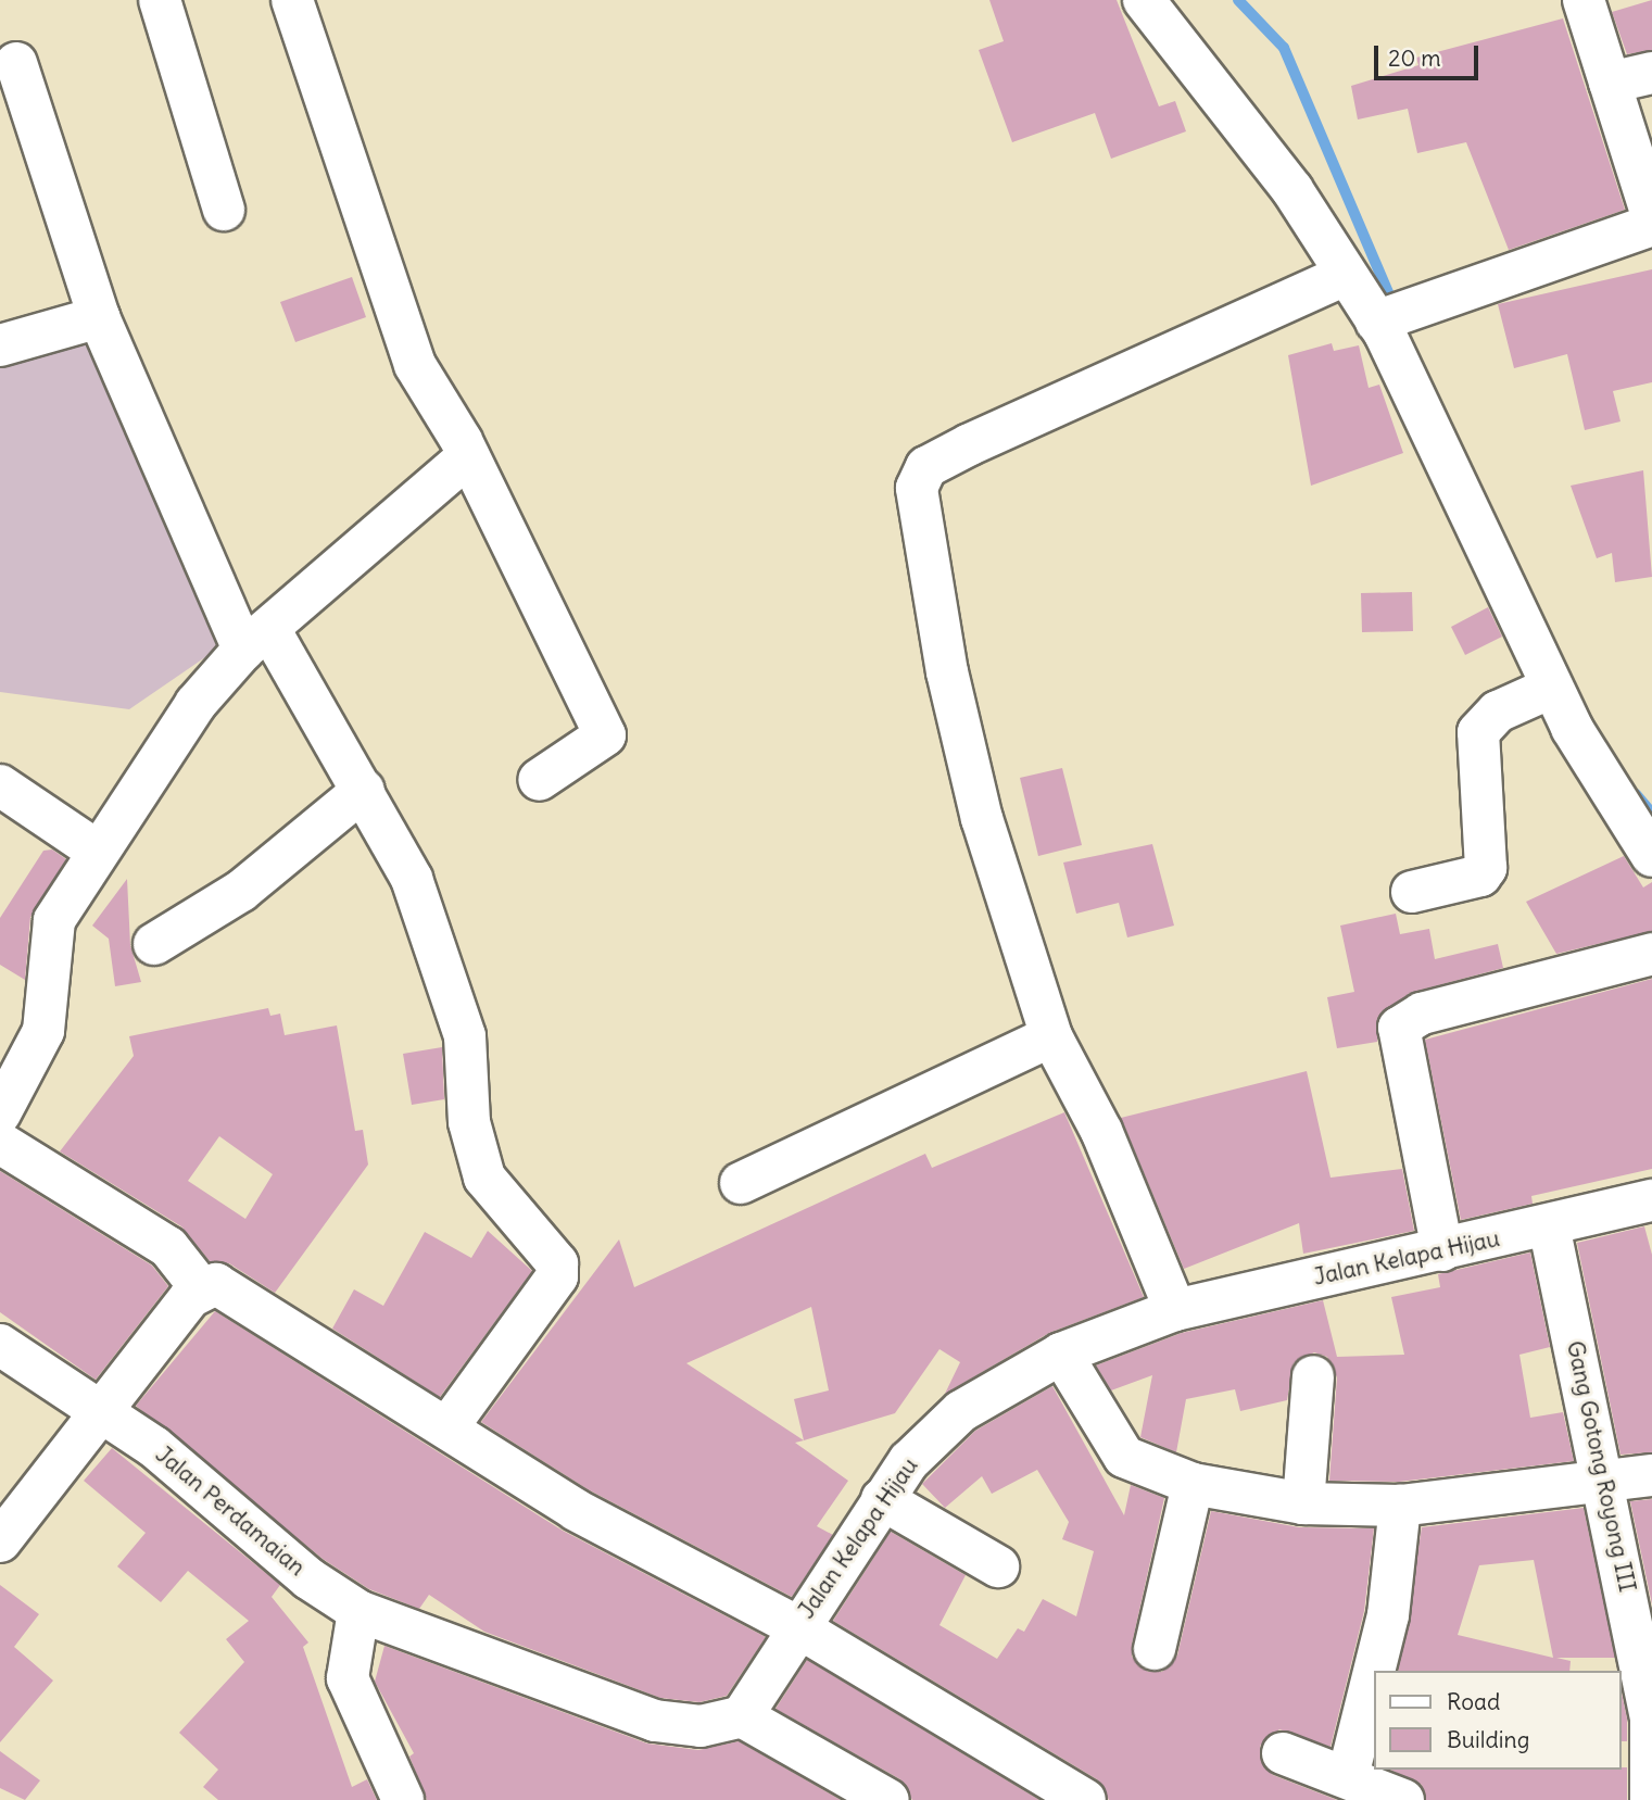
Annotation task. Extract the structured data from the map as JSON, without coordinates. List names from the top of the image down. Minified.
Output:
{"streets":{"street":["Jalan Kelapa Hijau","Gang Gotong Royong III","Jalan Perdamaian"]},"crossings":[["Jalan Kelapa Hijau","Gang Gotong Royong III"]],"legend":["Road","Building"],"scale_bar":"20 m"}
